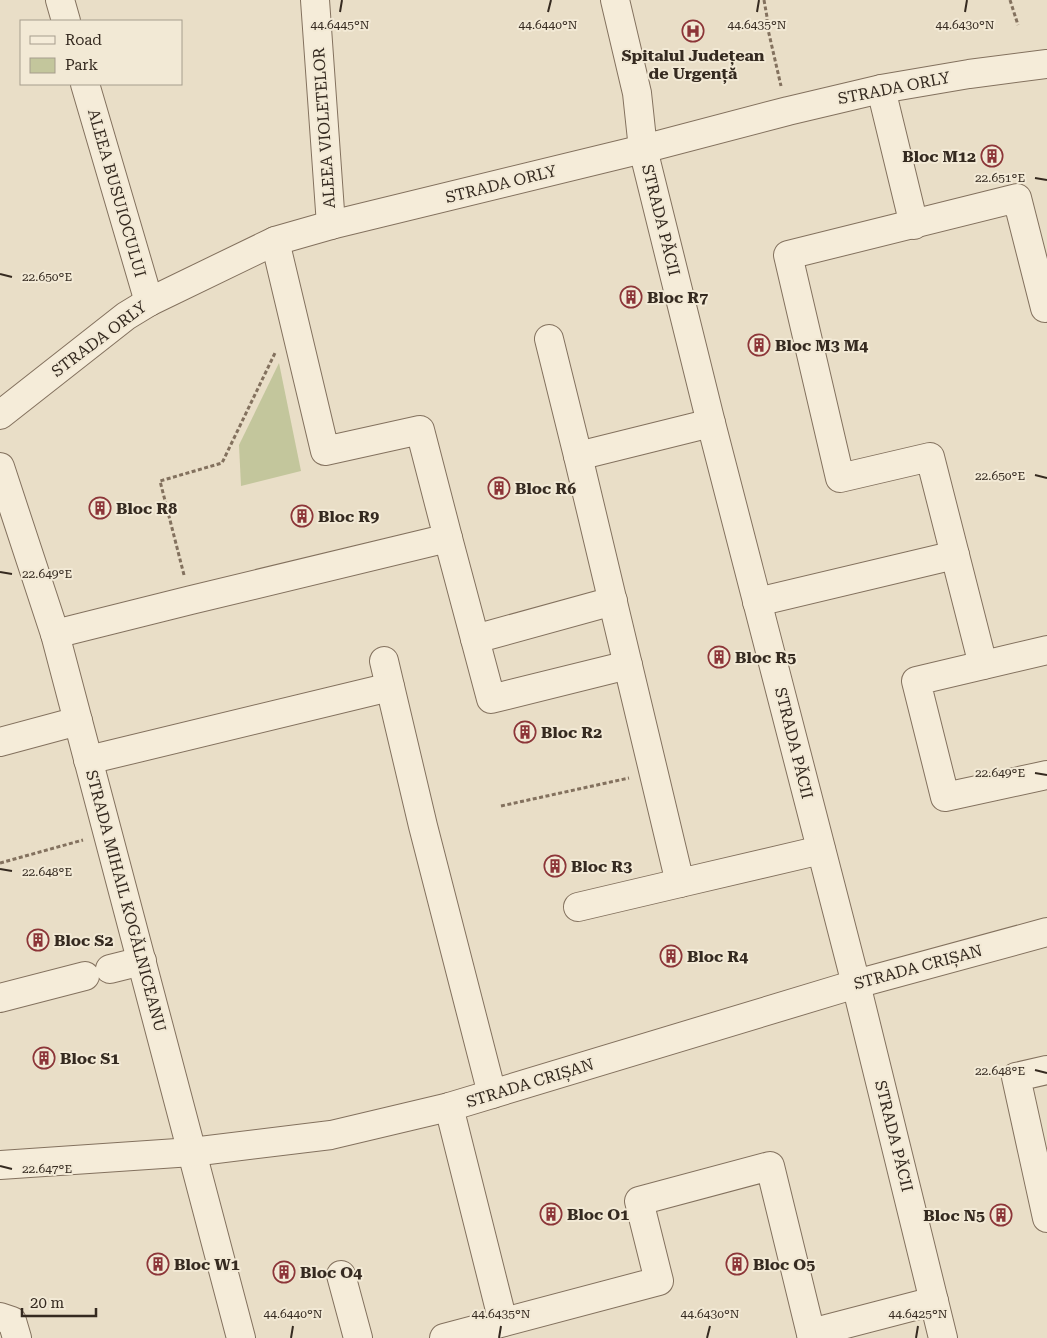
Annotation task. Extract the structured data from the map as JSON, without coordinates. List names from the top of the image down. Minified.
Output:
{"streets":{"street":["STRADA ORLY","ALEEA VIOLETELOR","ALEEA BUSUIOCULUI","STRADA PĂCII","STRADA MIHAIL KOGĂLNICEANU","STRADA CRIȘAN"]},"crossings":[["STRADA ORLY","ALEEA VIOLETELOR"],["STRADA ORLY","ALEEA BUSUIOCULUI"],["STRADA ORLY","STRADA PĂCII"],["STRADA PĂCII","STRADA CRIȘAN"],["STRADA MIHAIL KOGĂLNICEANU","STRADA CRIȘAN"]],"places":{"hospital":["Spitalul Județean de Urgență"],"building":["Bloc M12","Bloc R7","Bloc M3 M4","Bloc R6","Bloc R8","Bloc R9","Bloc R5","Bloc R2","Bloc R3","Bloc S2","Bloc R4","Bloc S1","Bloc O1","Bloc N5","Bloc W1","Bloc O5","Bloc O4"]},"legend":["Road","Park"],"scale_bar":"20 m","coordinates":["44.6445°N","44.6440°N","44.6435°N","44.6430°N","22.651°E","22.650°E","22.649°E","22.648°E","22.647°E","44.6425°N"]}
